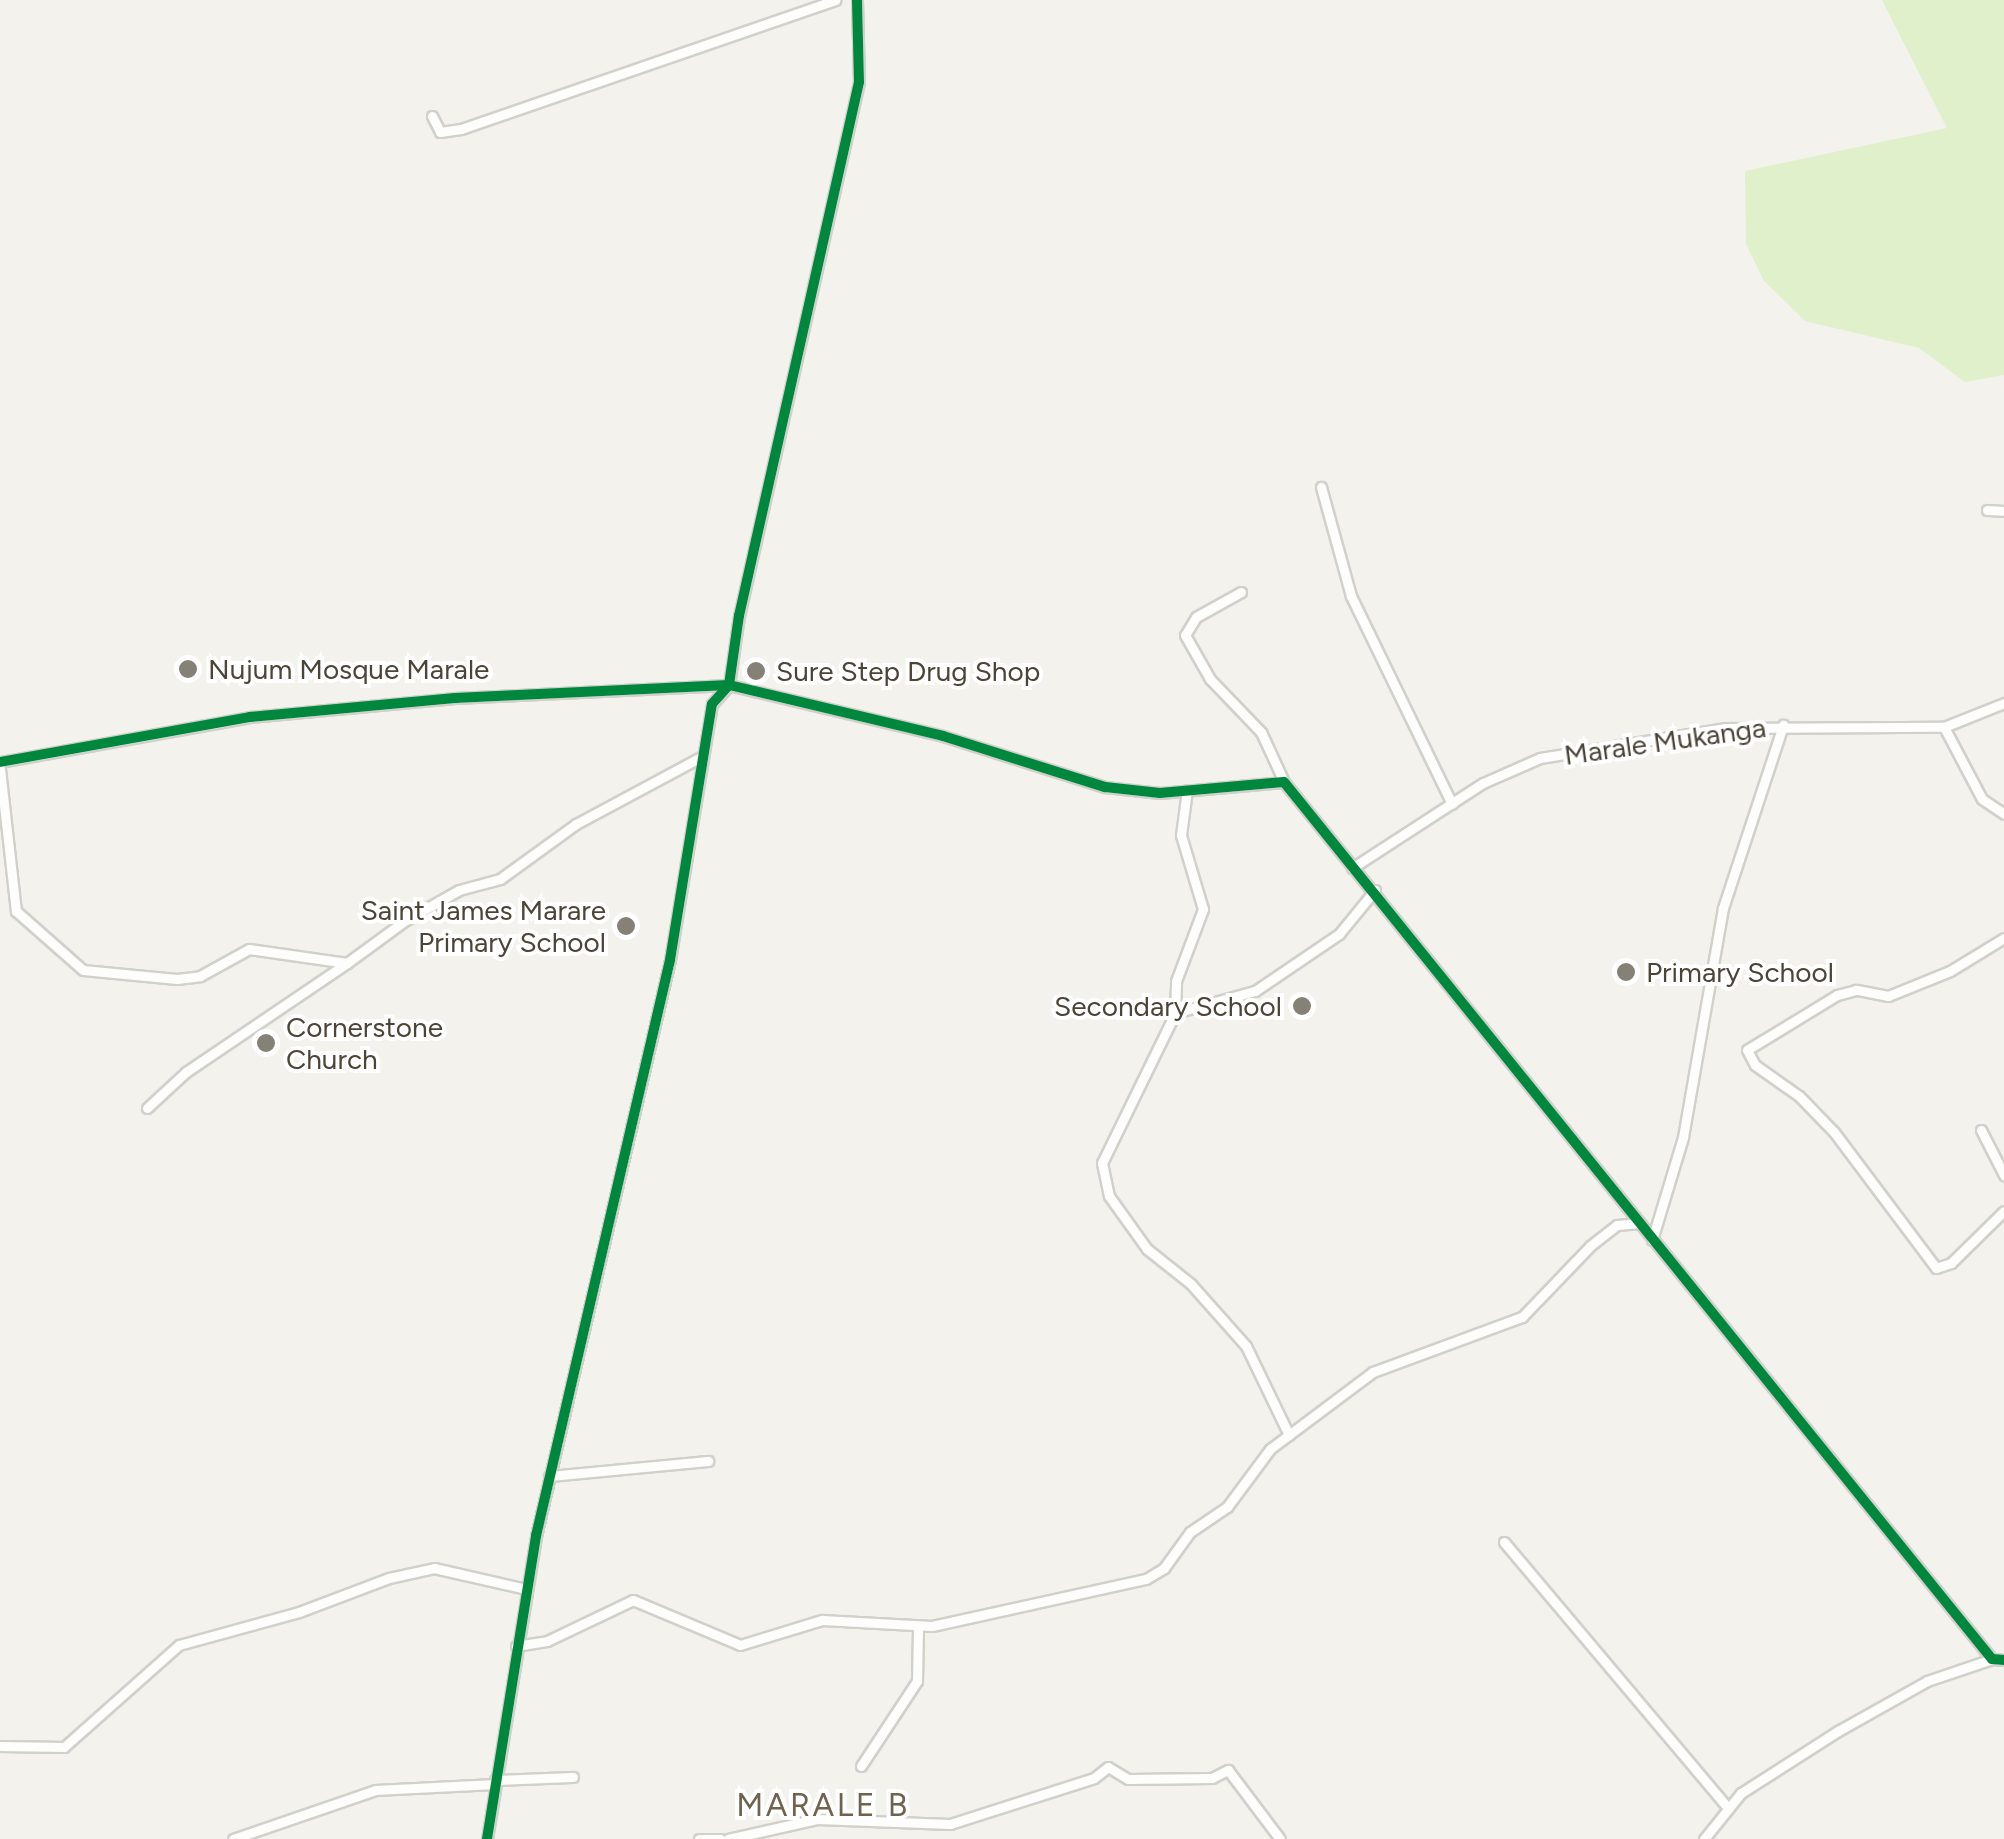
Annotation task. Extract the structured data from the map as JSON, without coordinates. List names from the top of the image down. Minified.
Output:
{"streets":{"street":["Marale Mukanga"]},"districts":["MARALE B"],"places":["Nujum Mosque Marale","Sure Step Drug Shop","Saint James Marare Primary School","Primary School","Secondary School","Cornerstone Church"]}
